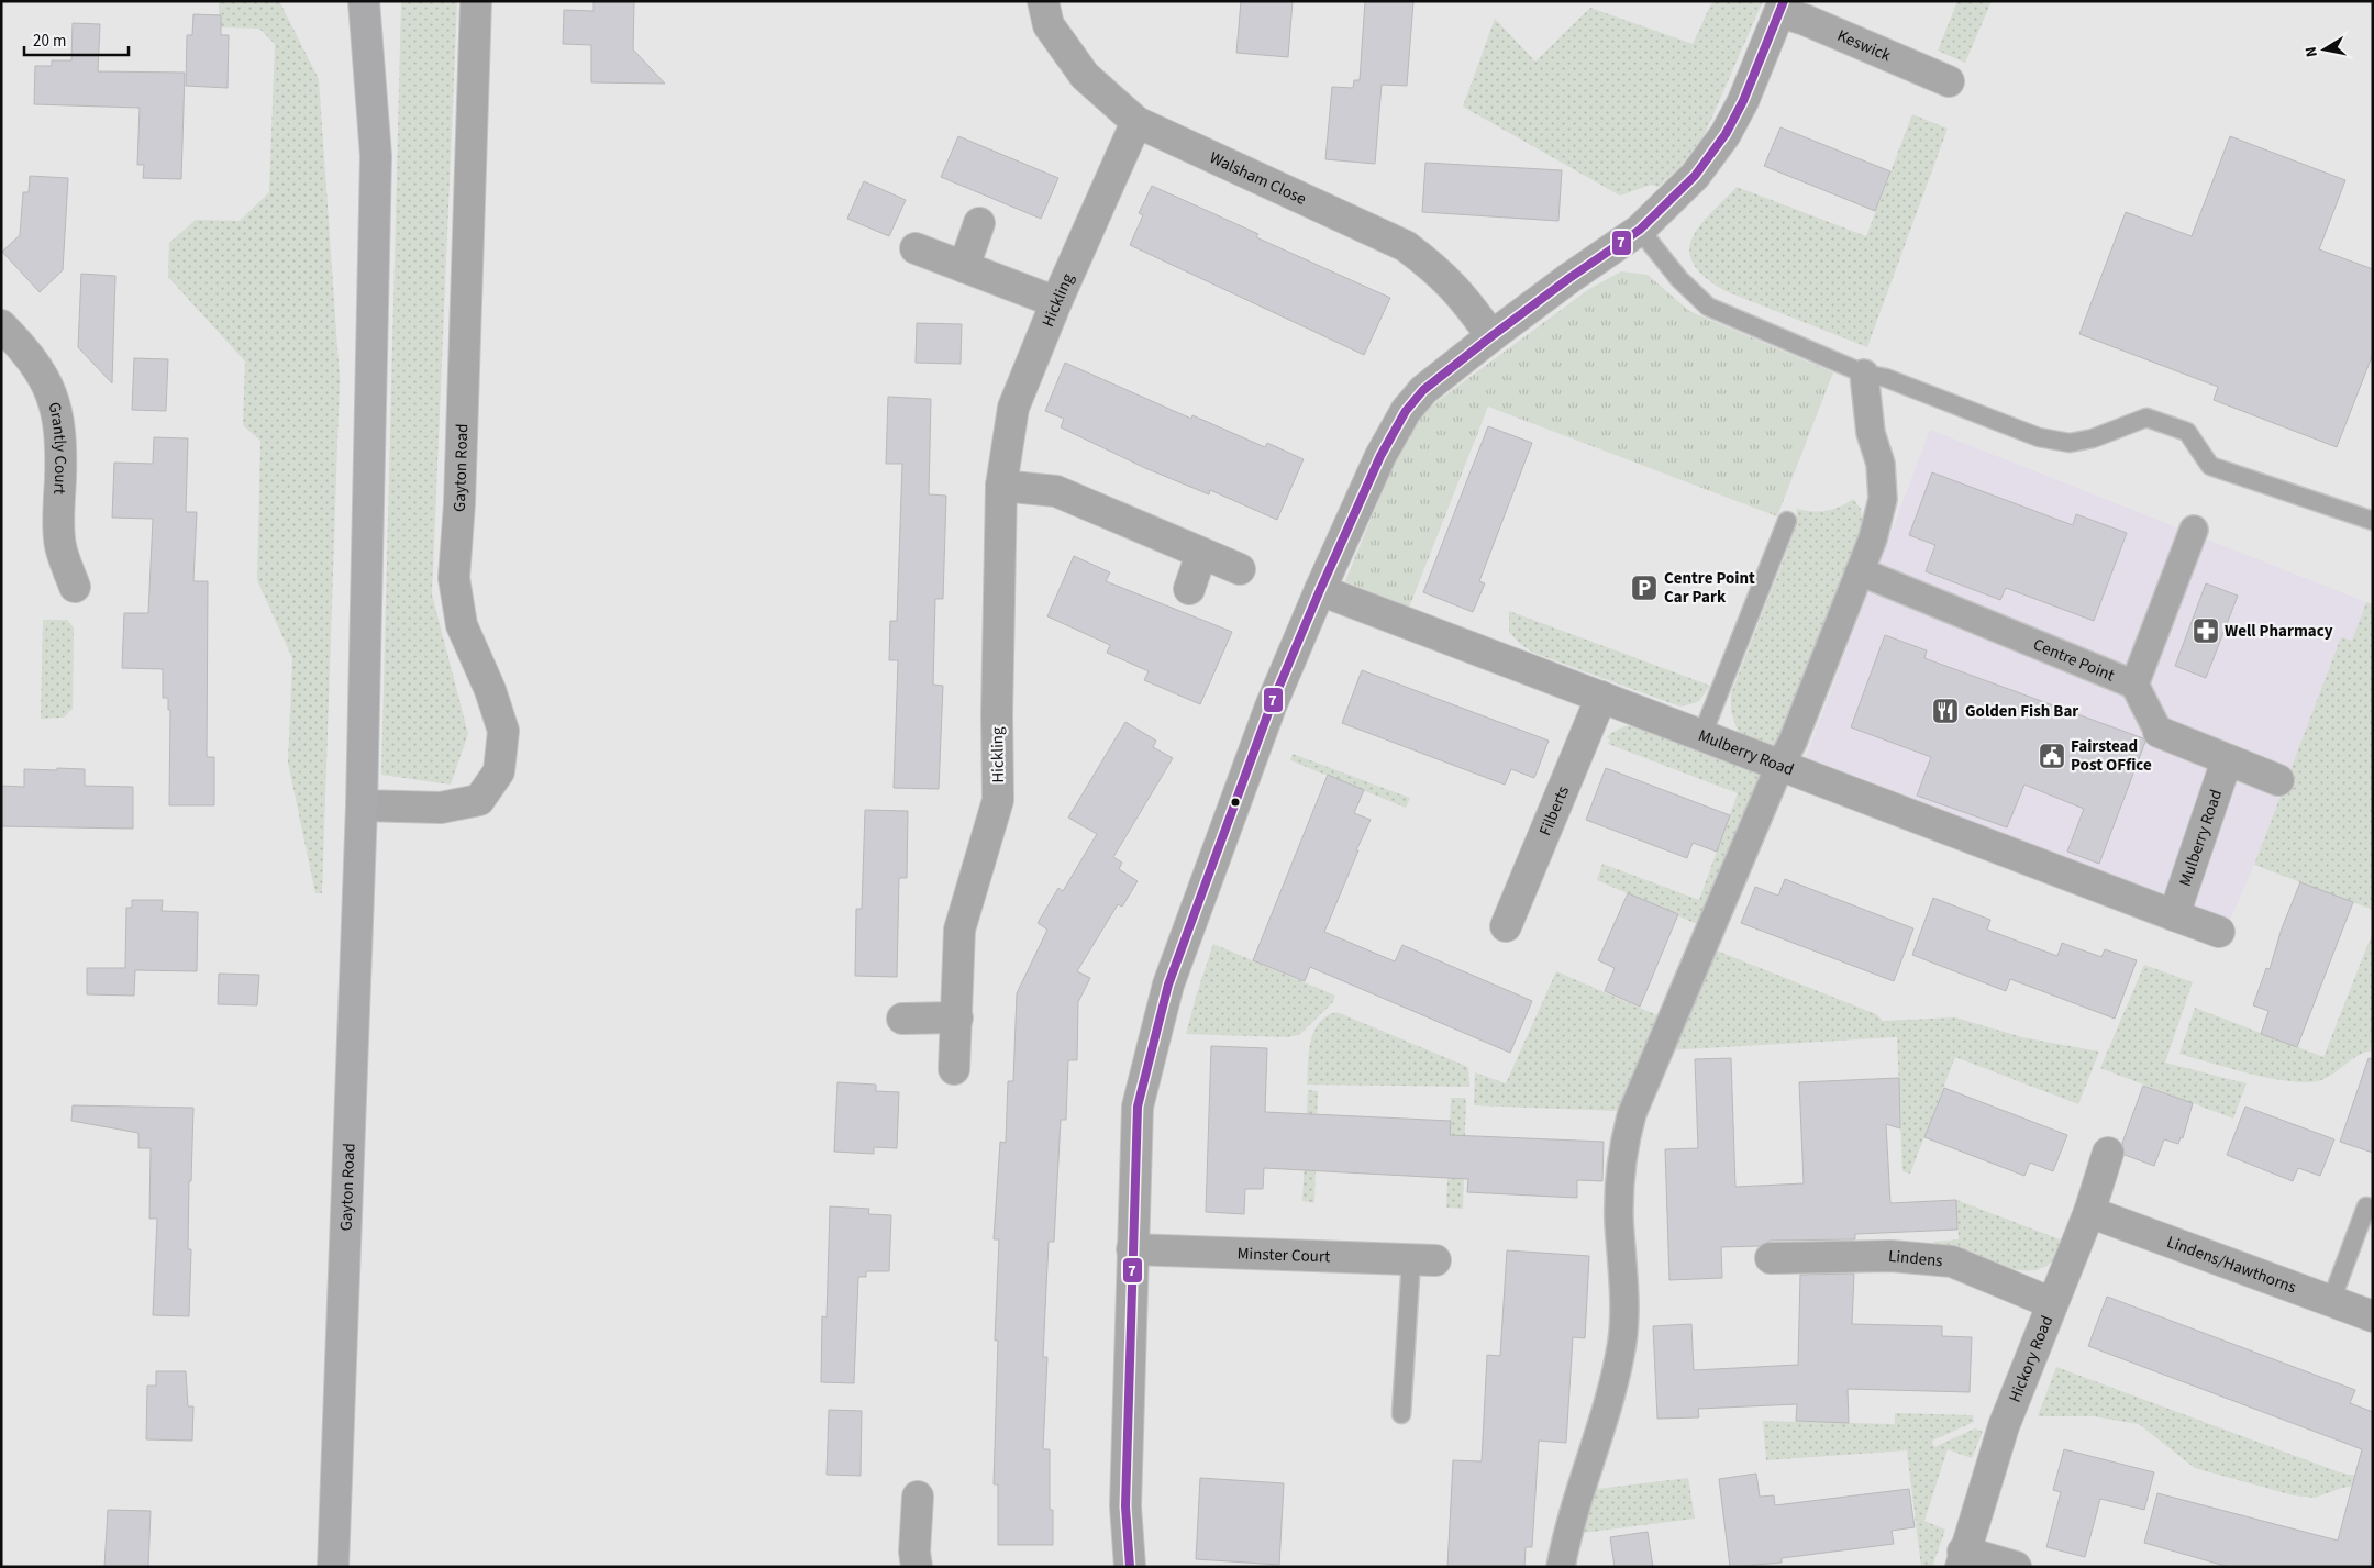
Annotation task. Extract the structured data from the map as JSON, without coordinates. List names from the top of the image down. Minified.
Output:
{"streets":{"main road":["Gayton Road"],"street":["Keswick","Walsham Close","Hickling","Grantly Court","Centre Point","Mulberry Road","Filberts","Minster Court","Lindens","Lindens/Hawthorns","Hickory Road"]},"crossings":[["Walsham Close","Hickling"],["Mulberry Road","Filberts"],["Lindens","Hickory Road"],["Lindens/Hawthorns","Hickory Road"]],"places":{"parking":["Centre Point Car Park"],"pharmacy":["Well Pharmacy"],"restaurant":["Golden Fish Bar"],"public building":["Fairstead Post OFfice"]},"lines":["transit line 7"],"scale_bar":"20 m","north":"left"}
